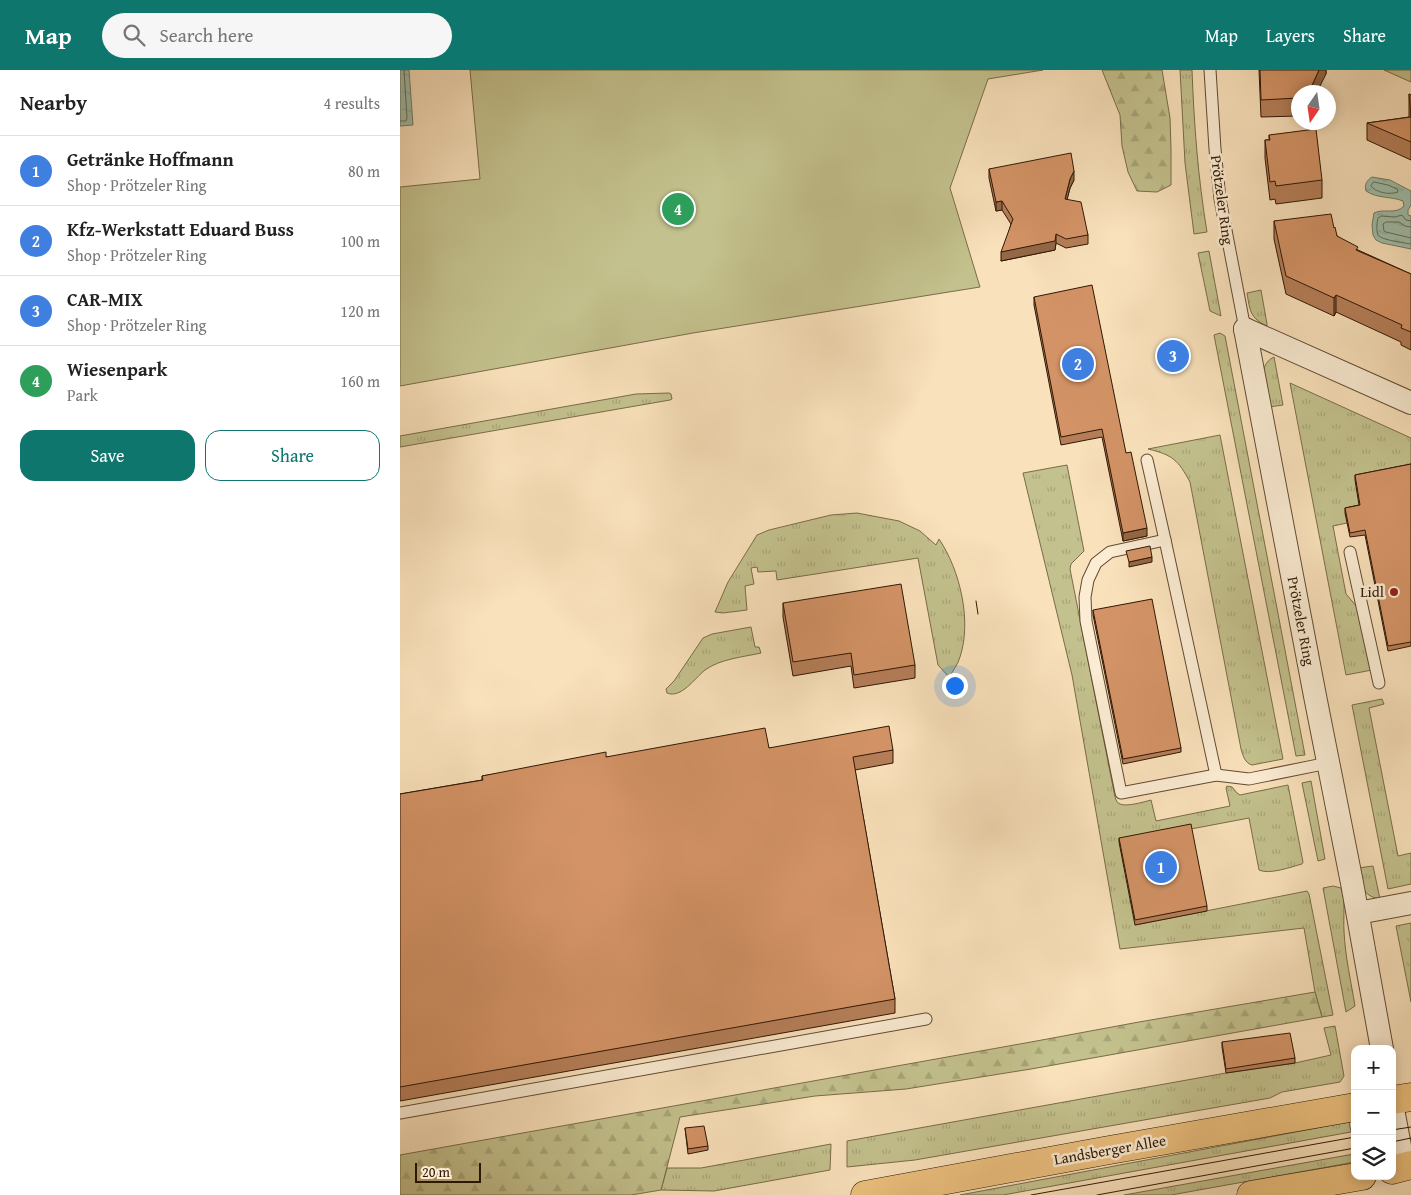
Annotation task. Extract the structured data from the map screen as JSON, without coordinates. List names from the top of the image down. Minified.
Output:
{"streets":{"main road":["Landsberger Allee"],"street":["Prötzeler Ring"]},"places":["Lidl"],"scale_bar":"20 m","north":"bottom","page":{"header":"Map","search":"Search here","nav":["Map","Layers","Share"],"heading":["Nearby","4 results"],"list":[{"mark":"1","name":"Getränke Hoffmann","note":"Shop · Prötzeler Ring","value":"80 m"},{"mark":"2","name":"Kfz-Werkstatt Eduard Buss","note":"Shop · Prötzeler Ring","value":"100 m"},{"mark":"3","name":"CAR-MIX","note":"Shop · Prötzeler Ring","value":"120 m"},{"mark":"4","name":"Wiesenpark","note":"Park","value":"160 m"}],"pins":["4","3","2","1"],"buttons":["Save","Share"],"map_buttons":["+","−"],"scale":"20 m"}}
